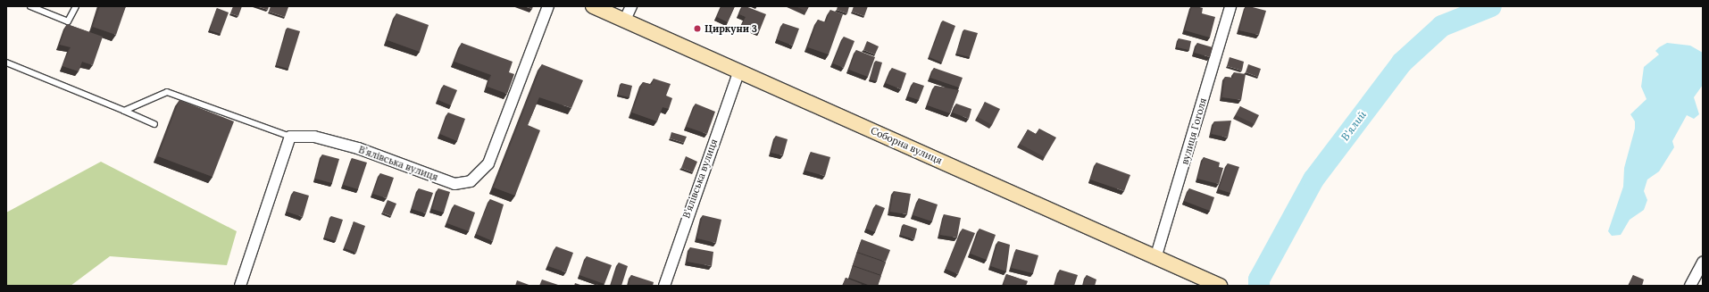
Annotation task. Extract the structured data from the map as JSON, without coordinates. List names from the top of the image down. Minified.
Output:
{"streets":{"street":["вулиця Гоголя","Соборна вулиця","В’ялівська вулиця"]},"crossings":[["вулиця Гоголя","Соборна вулиця"],["Соборна вулиця","В’ялівська вулиця"]],"water":["В'ялий"],"places":["Циркуни 3"]}
